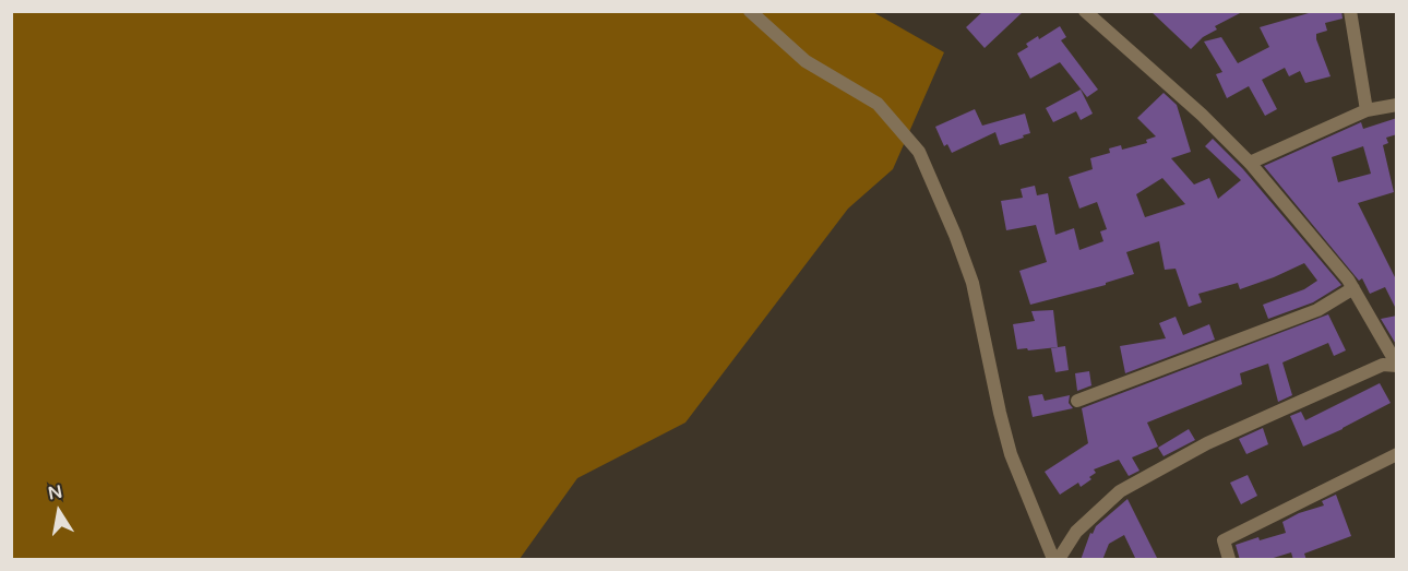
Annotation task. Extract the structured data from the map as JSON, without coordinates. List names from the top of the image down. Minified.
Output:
{"north":"top"}
